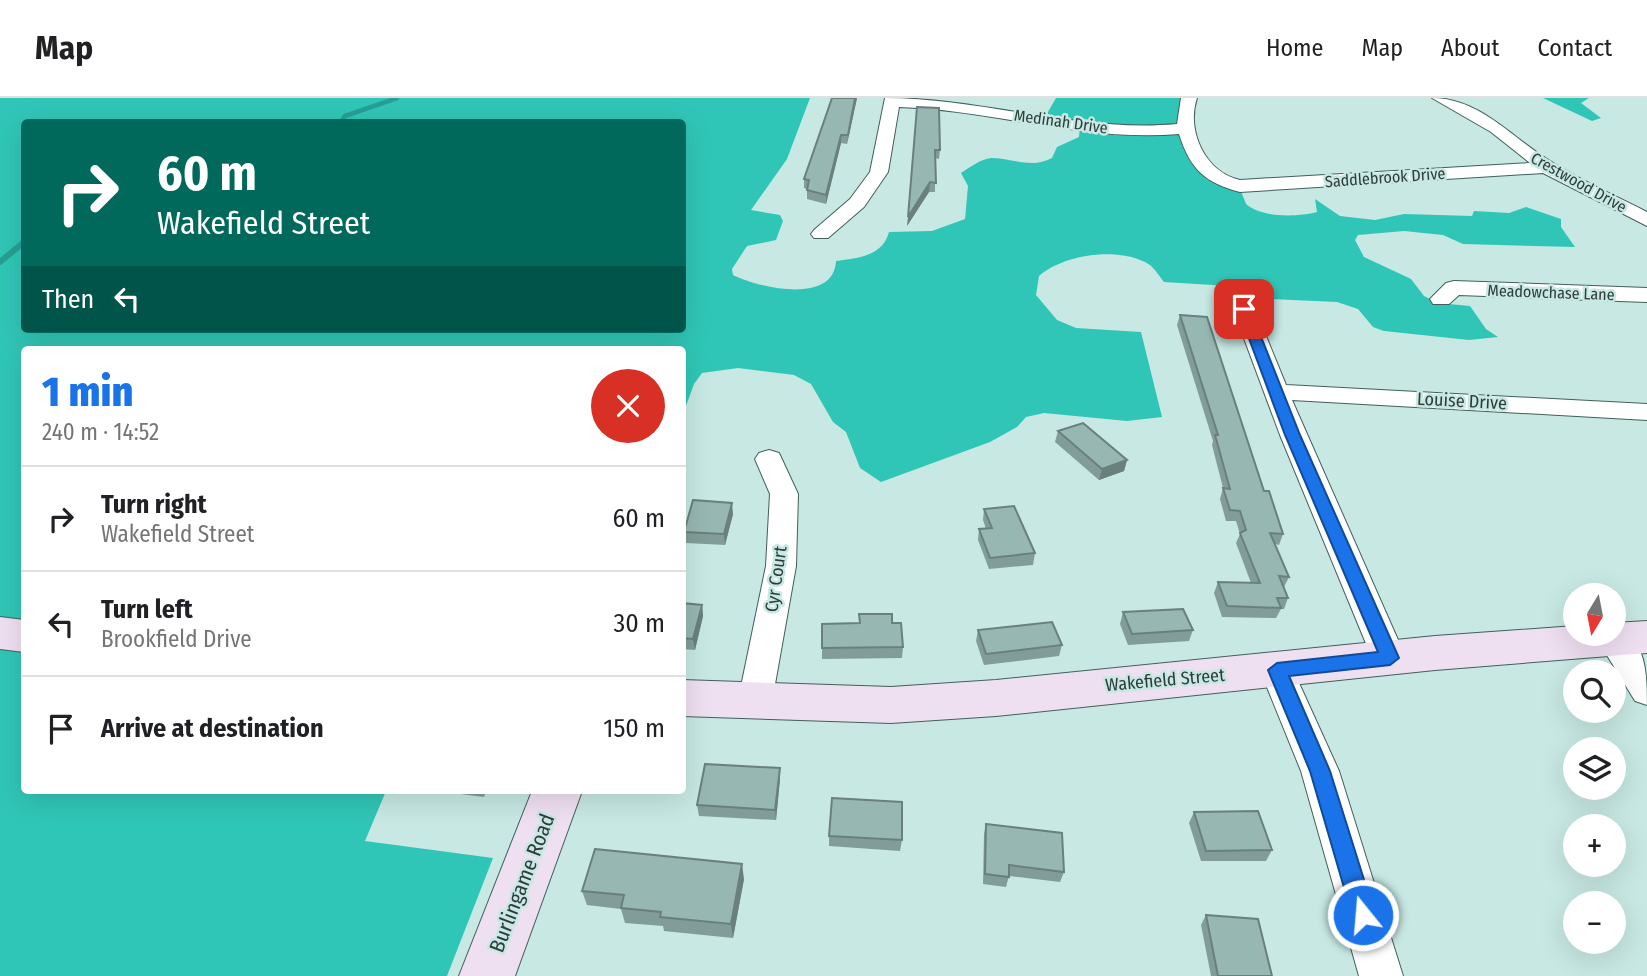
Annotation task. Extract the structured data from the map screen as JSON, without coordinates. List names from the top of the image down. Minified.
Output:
{"streets":{"street":["Medinah Drive","Saddlebrook Drive","Crestwood Drive","Meadowchase Lane","Louise Drive","Cyr Court","Wakefield Street","Burlingame Road"]},"crossings":[["Medinah Drive","Saddlebrook Drive"],["Saddlebrook Drive","Crestwood Drive"],["Cyr Court","Wakefield Street"]],"north":"bottom","page":{"header":"Map","nav":["Home","Map","About","Contact"],"turn":["60 m","Wakefield Street"],"then":"Then","heading":["1 min","240 m · 14:52"],"list":[{"name":"Turn right","note":"Wakefield Street","value":"60 m"},{"name":"Turn left","note":"Brookfield Drive","value":"30 m"},{"name":"Arrive at destination","value":"150 m"}],"map_buttons":["+","−"]}}
